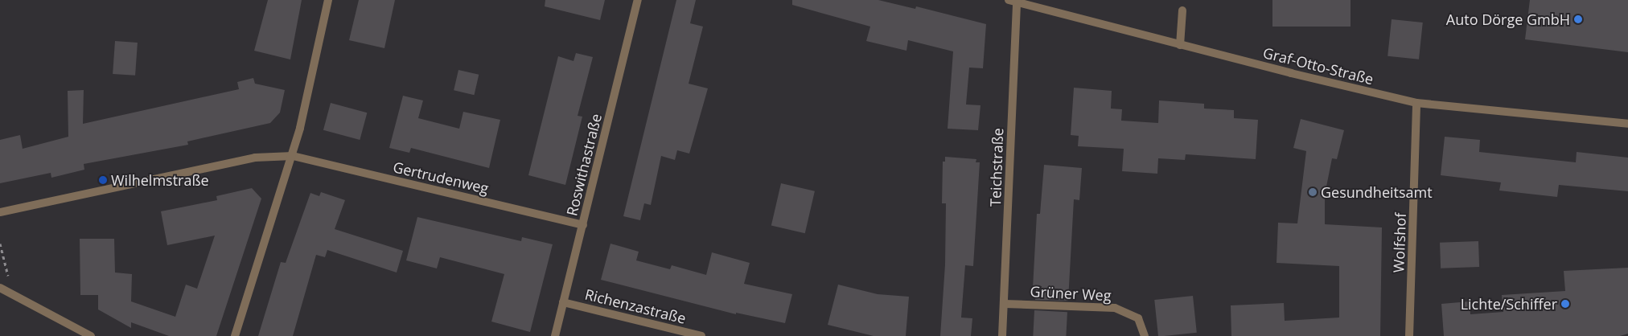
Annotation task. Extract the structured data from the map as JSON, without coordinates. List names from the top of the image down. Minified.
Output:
{"streets":{"street":["Graf-Otto-Straße","Roswithastraße","Teichstraße","Gertrudenweg","Wolfshof","Grüner Weg","Richenzastraße"]},"crossings":[["Graf-Otto-Straße","Teichstraße"],["Graf-Otto-Straße","Wolfshof"],["Roswithastraße","Gertrudenweg"],["Roswithastraße","Richenzastraße"],["Teichstraße","Grüner Weg"]],"places":["Auto Dörge GmbH","Wilhelmstraße","Gesundheitsamt","Lichte/Schiffer"]}
